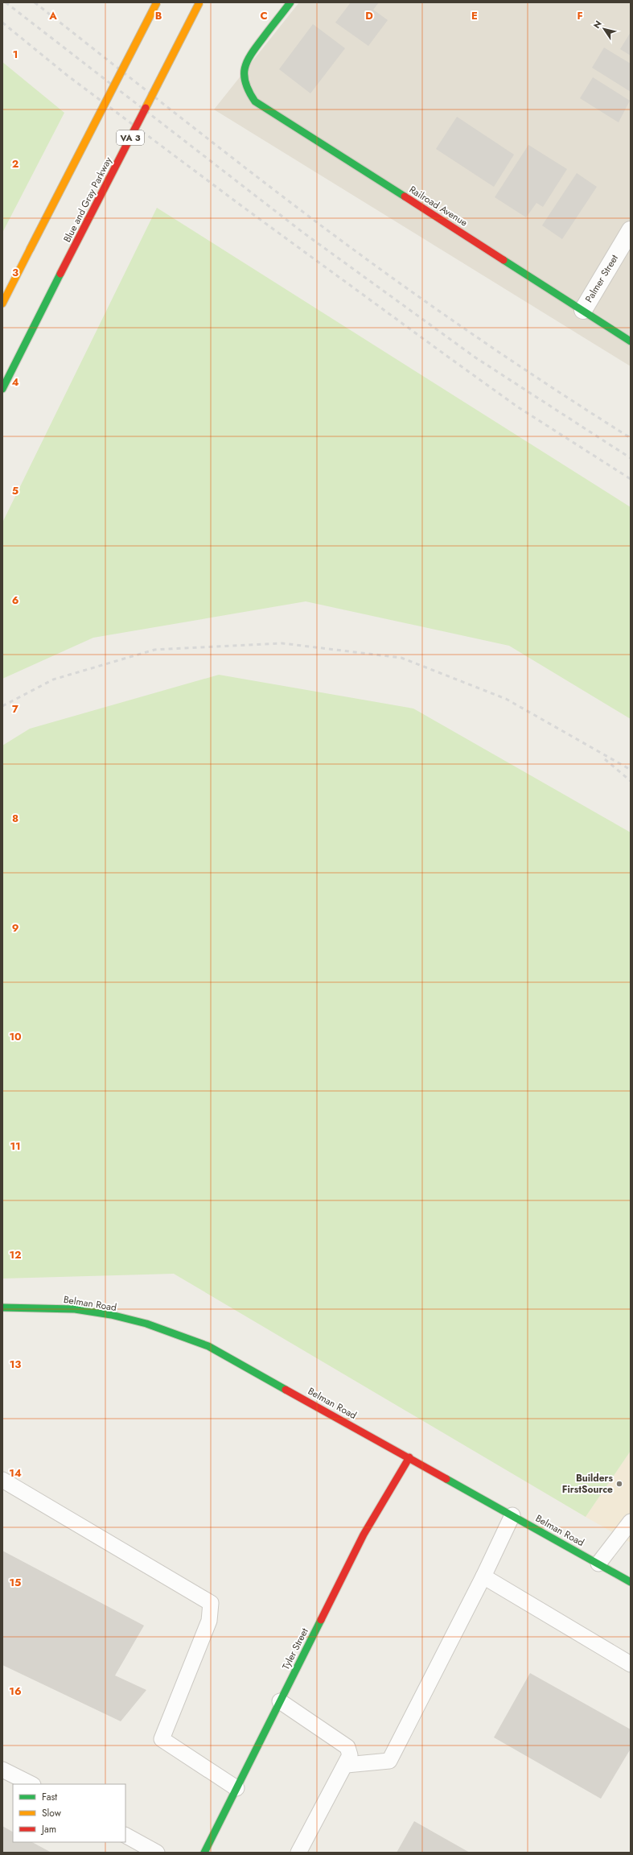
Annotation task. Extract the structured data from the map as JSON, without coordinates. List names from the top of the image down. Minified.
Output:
{"streets":{"main road":["VA 3","Blue and Gray Parkway","Railroad Avenue","Belman Road","Tyler Street"],"street":["Palmer Street"]},"crossings":[["Railroad Avenue","Palmer Street"],["Belman Road","Tyler Street"]],"places":["Builders FirstSource"],"legend":["Fast","Slow","Jam"],"north":"top left","grid":{"columns":["A","B","C","D","E","F"],"rows":["1","2","3","4","5","6","7","8","9","10","11","12","13","14","15","16"]}}
